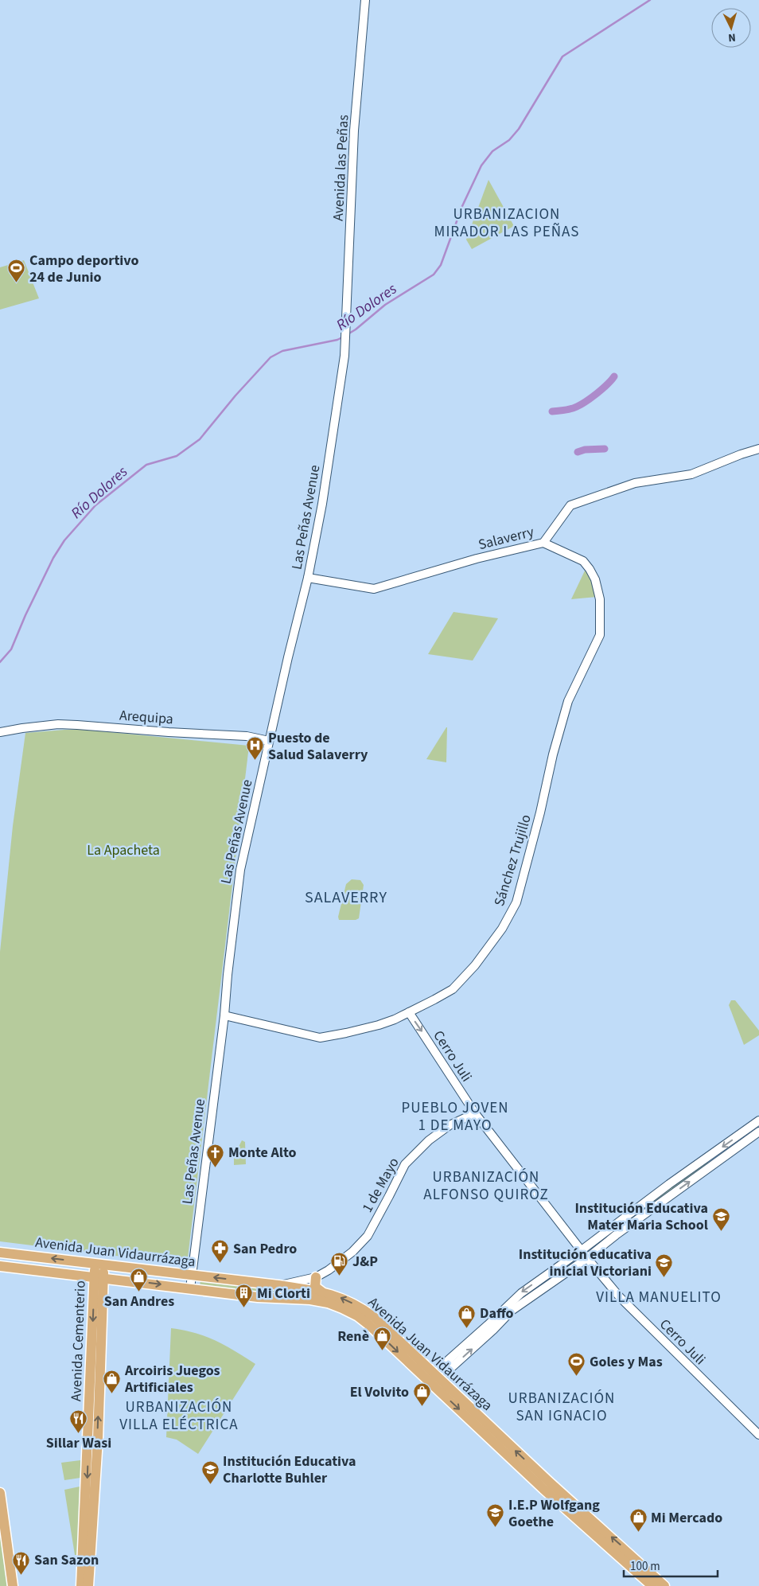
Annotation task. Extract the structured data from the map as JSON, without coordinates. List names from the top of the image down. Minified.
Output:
{"streets":{"main road":["Avenida Juan Vidaurrázaga","Avenida Cementerio"],"street":["Avenida las Peñas","Las Peñas Avenue","Salaverry","Arequipa","Sánchez Trujillo","Cerro Juli","1 de Mayo"]},"crossings":[["Avenida las Peñas","Las Peñas Avenue"],["Las Peñas Avenue","Salaverry"],["Las Peñas Avenue","Arequipa"],["Las Peñas Avenue","Sánchez Trujillo"],["Las Peñas Avenue","Avenida Juan Vidaurrázaga"],["Salaverry","Sánchez Trujillo"],["Sánchez Trujillo","Cerro Juli"],["Cerro Juli","1 de Mayo"],["1 de Mayo","Avenida Juan Vidaurrázaga"],["Avenida Juan Vidaurrázaga","Avenida Cementerio"]],"districts":["URBANIZACION MIRADOR LAS PEÑAS","SALAVERRY","PUEBLO JOVEN 1 DE MAYO","URBANIZACIÓN ALFONSO QUIROZ","VILLA MANUELITO","URBANIZACIÓN SAN IGNACIO","URBANIZACIÓN VILLA ELÉCTRICA"],"water":["Río Dolores"],"parks":["La Apacheta"],"places":{"sports":["Campo deportivo 24 de Junio","Goles y Mas"],"hospital":["Puesto de Salud Salaverry"],"church":["Monte Alto"],"school or university":["Institución Educativa Mater Maria School","Institución educativa inicial Victoriani","Institución Educativa Charlotte Buhler","I.E.P Wolfgang Goethe"],"pharmacy":["San Pedro"],"fuel station":["J&P"],"shop":["San Andres","Daffo","Renè","Arcoiris Juegos Artificiales","El Volvito","Mi Mercado"],"building":["Mi Clorti"],"restaurant":["Sillar Wasi","San Sazon"]},"scale_bar":"100 m","north":"bottom"}
